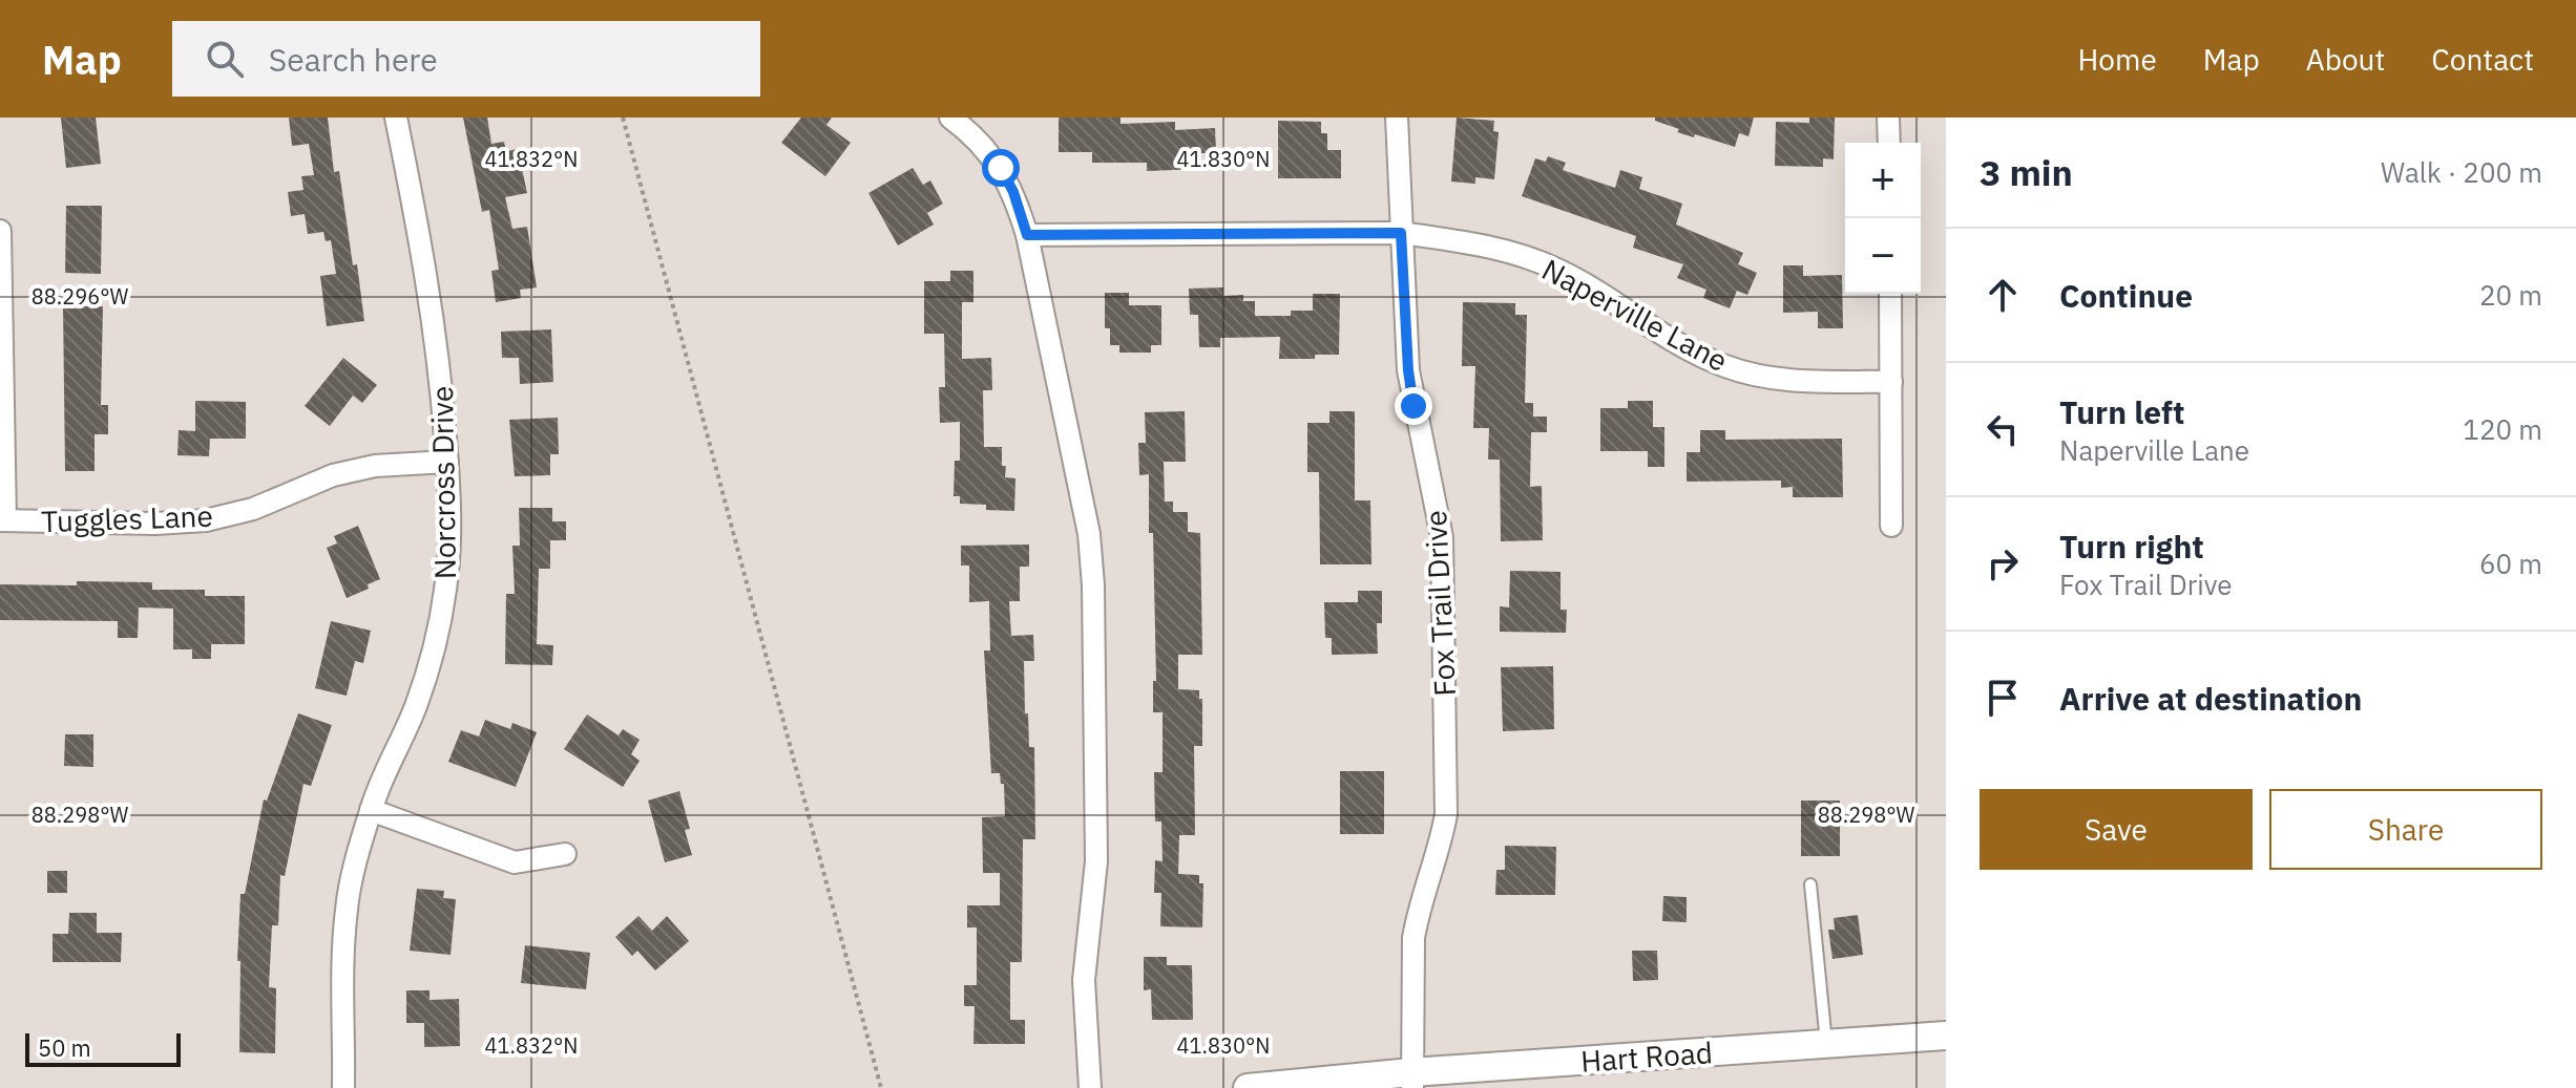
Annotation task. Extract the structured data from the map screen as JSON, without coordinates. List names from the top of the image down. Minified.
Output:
{"streets":{"street":["Naperville Lane","Norcross Drive","Tuggles Lane","Fox Trail Drive","Hart Road"]},"crossings":[["Naperville Lane","Fox Trail Drive"],["Norcross Drive","Tuggles Lane"],["Fox Trail Drive","Hart Road"]],"scale_bar":"50 m","page":{"header":"Map","search":"Search here","nav":["Home","Map","About","Contact"],"heading":["3 min","Walk · 200 m"],"map_buttons":["+","−"],"list":[["Continue","20 m"],["Turn left","Naperville Lane","120 m"],["Turn right","Fox Trail Drive","60 m"],"Arrive at destination"],"buttons":["Save","Share"],"scale":"50 m"},"coordinates":["41.832°N","41.830°N","88.296°W","88.298°W"]}
